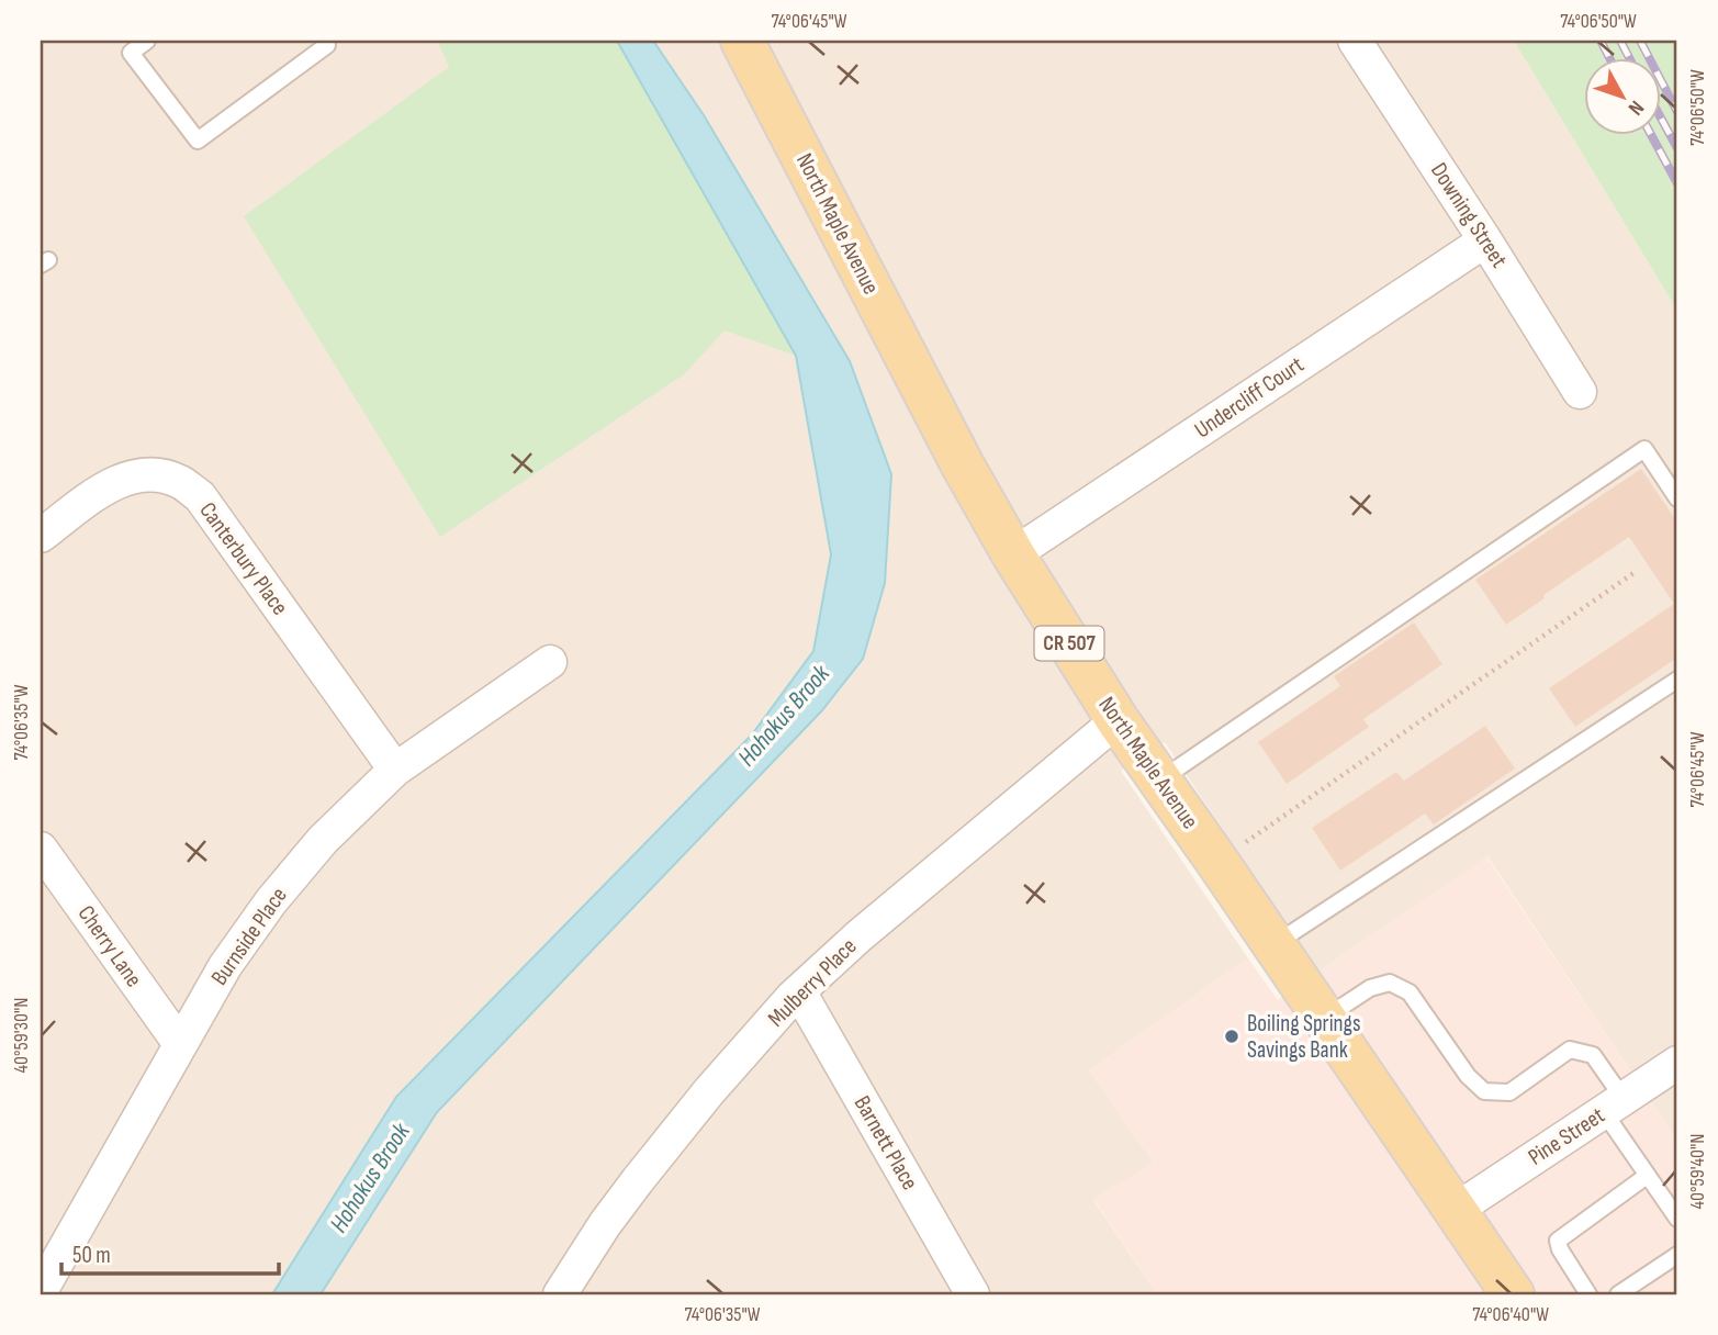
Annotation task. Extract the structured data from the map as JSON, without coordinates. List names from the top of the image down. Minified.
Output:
{"streets":{"main road":["North Maple Avenue","CR 507"],"street":["Downing Street","Undercliff Court","Canterbury Place","Burnside Place","Cherry Lane","Mulberry Place","Pine Street","Barnett Place"]},"crossings":[["Downing Street","Undercliff Court"],["North Maple Avenue","Undercliff Court"],["North Maple Avenue","Mulberry Place"],["North Maple Avenue","Pine Street"],["Canterbury Place","Burnside Place"],["Burnside Place","Cherry Lane"],["Mulberry Place","Barnett Place"]],"water":["Hohokus Brook"],"places":["Boiling Springs Savings Bank"],"scale_bar":"50 m","north":"bottom right","coordinates":["74°06'45\"W","74°06'50\"W","74°06'35\"W","40°59'30\"N","40°59'40\"N","74°06'40\"W"]}
